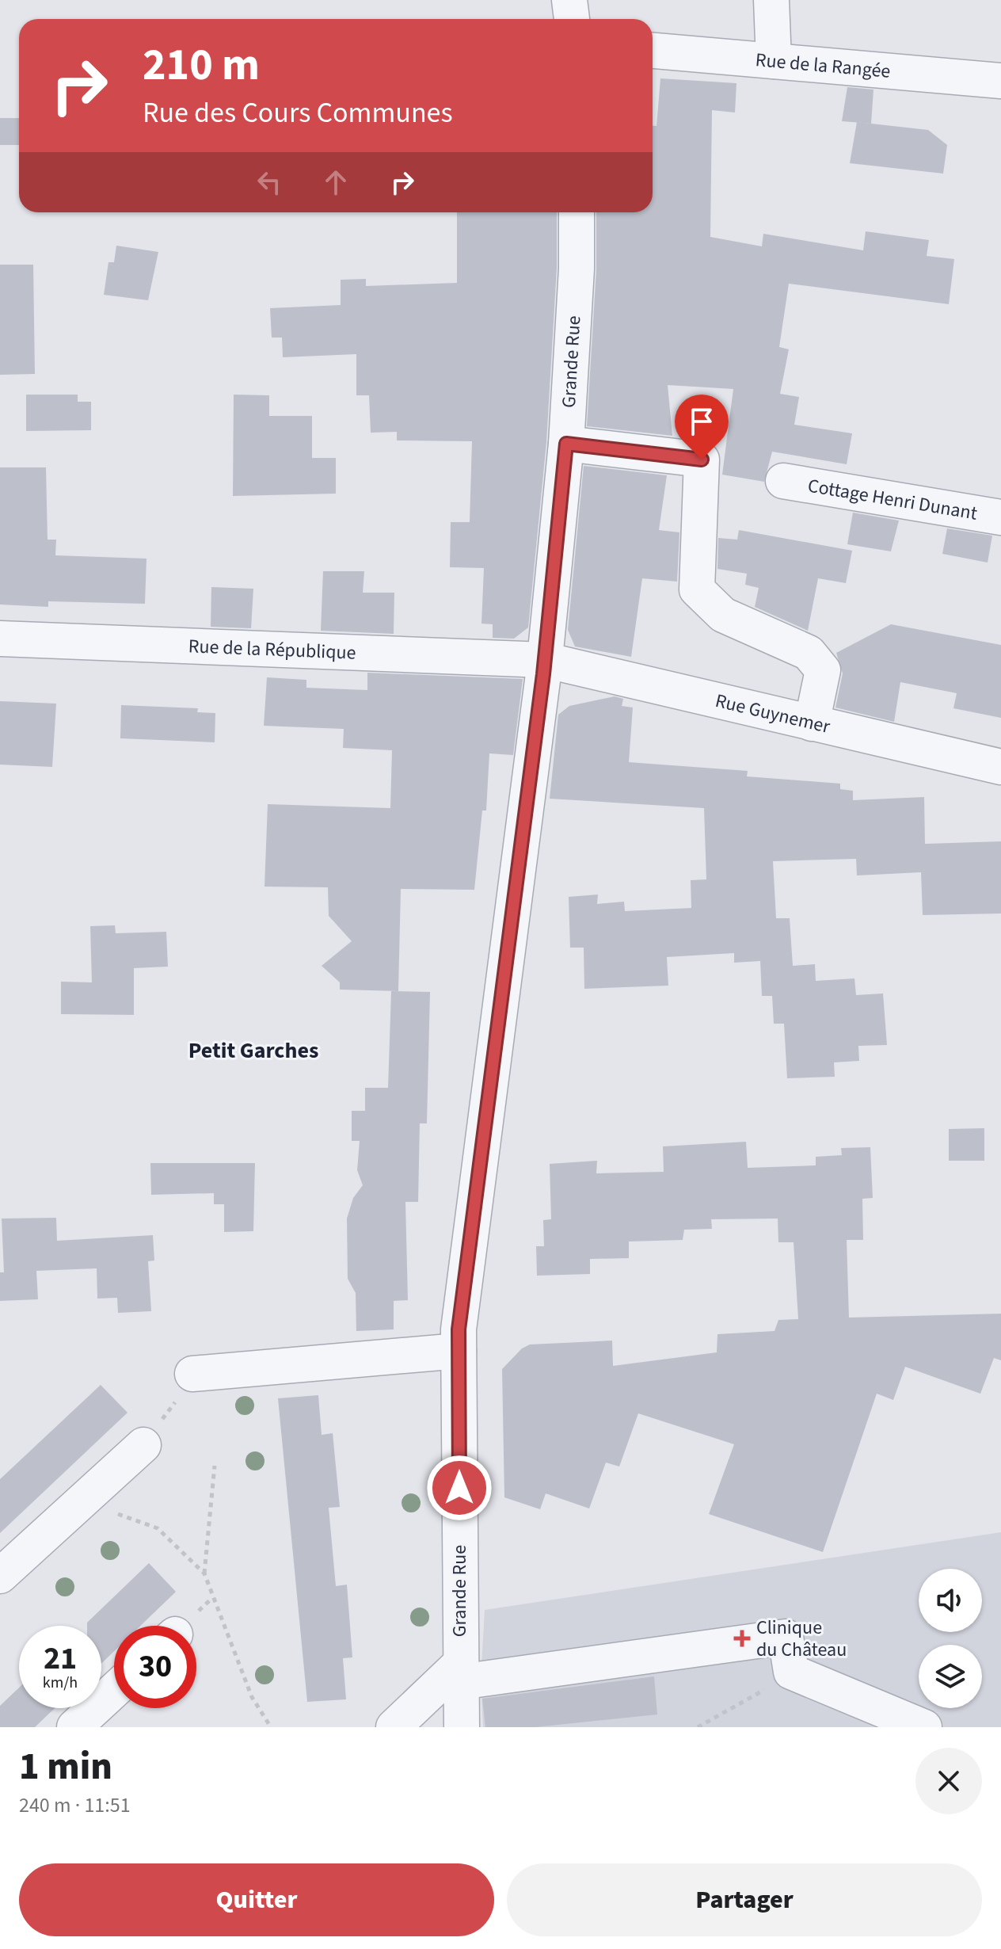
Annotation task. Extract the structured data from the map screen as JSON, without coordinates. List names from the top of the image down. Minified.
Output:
{"streets":{"street":["Rue de la Rangée","Grande Rue","Cottage Henri Dunant","Rue de la République","Rue Guynemer"]},"crossings":[["Grande Rue","Rue de la République"],["Grande Rue","Rue Guynemer"],["Rue de la République","Rue Guynemer"]],"districts":["Petit Garches"],"places":{"health":["Clinique du Château"]},"page":{"turn":["210 m","Rue des Cours Communes"],"speed":"21 km/h","limit":"30","heading":["1 min","240 m · 11:51"],"buttons":["Quitter","Partager"]}}
